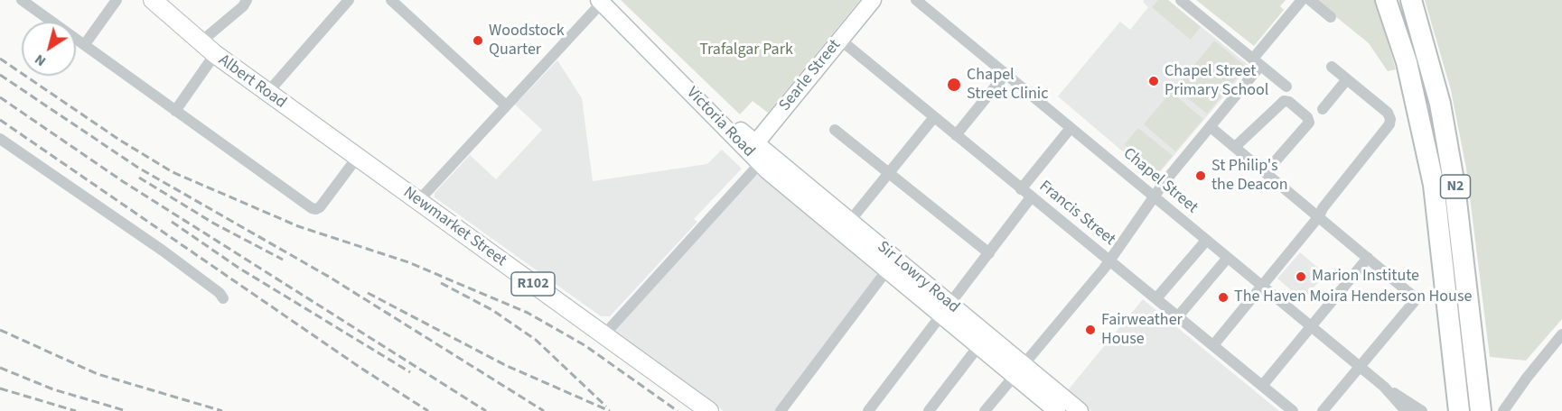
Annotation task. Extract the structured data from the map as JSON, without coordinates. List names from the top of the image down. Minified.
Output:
{"streets":{"highway":["N2"],"main road":["Searle Street","Albert Road","Victoria Road","Newmarket Street","Sir Lowry Road","R102"],"street":["Chapel Street","Francis Street"]},"crossings":[["Searle Street","Victoria Road"],["Searle Street","Francis Street"],["Searle Street","Sir Lowry Road"],["Albert Road","Newmarket Street"],["Victoria Road","Sir Lowry Road"]],"parks":["Trafalgar Park"],"places":["Woodstock Quarter","Chapel Street Primary School","Chapel Street Clinic","St Philip's the Deacon","Marion Institute","The Haven Moira Henderson House","Fairweather House"],"north":"bottom left"}
